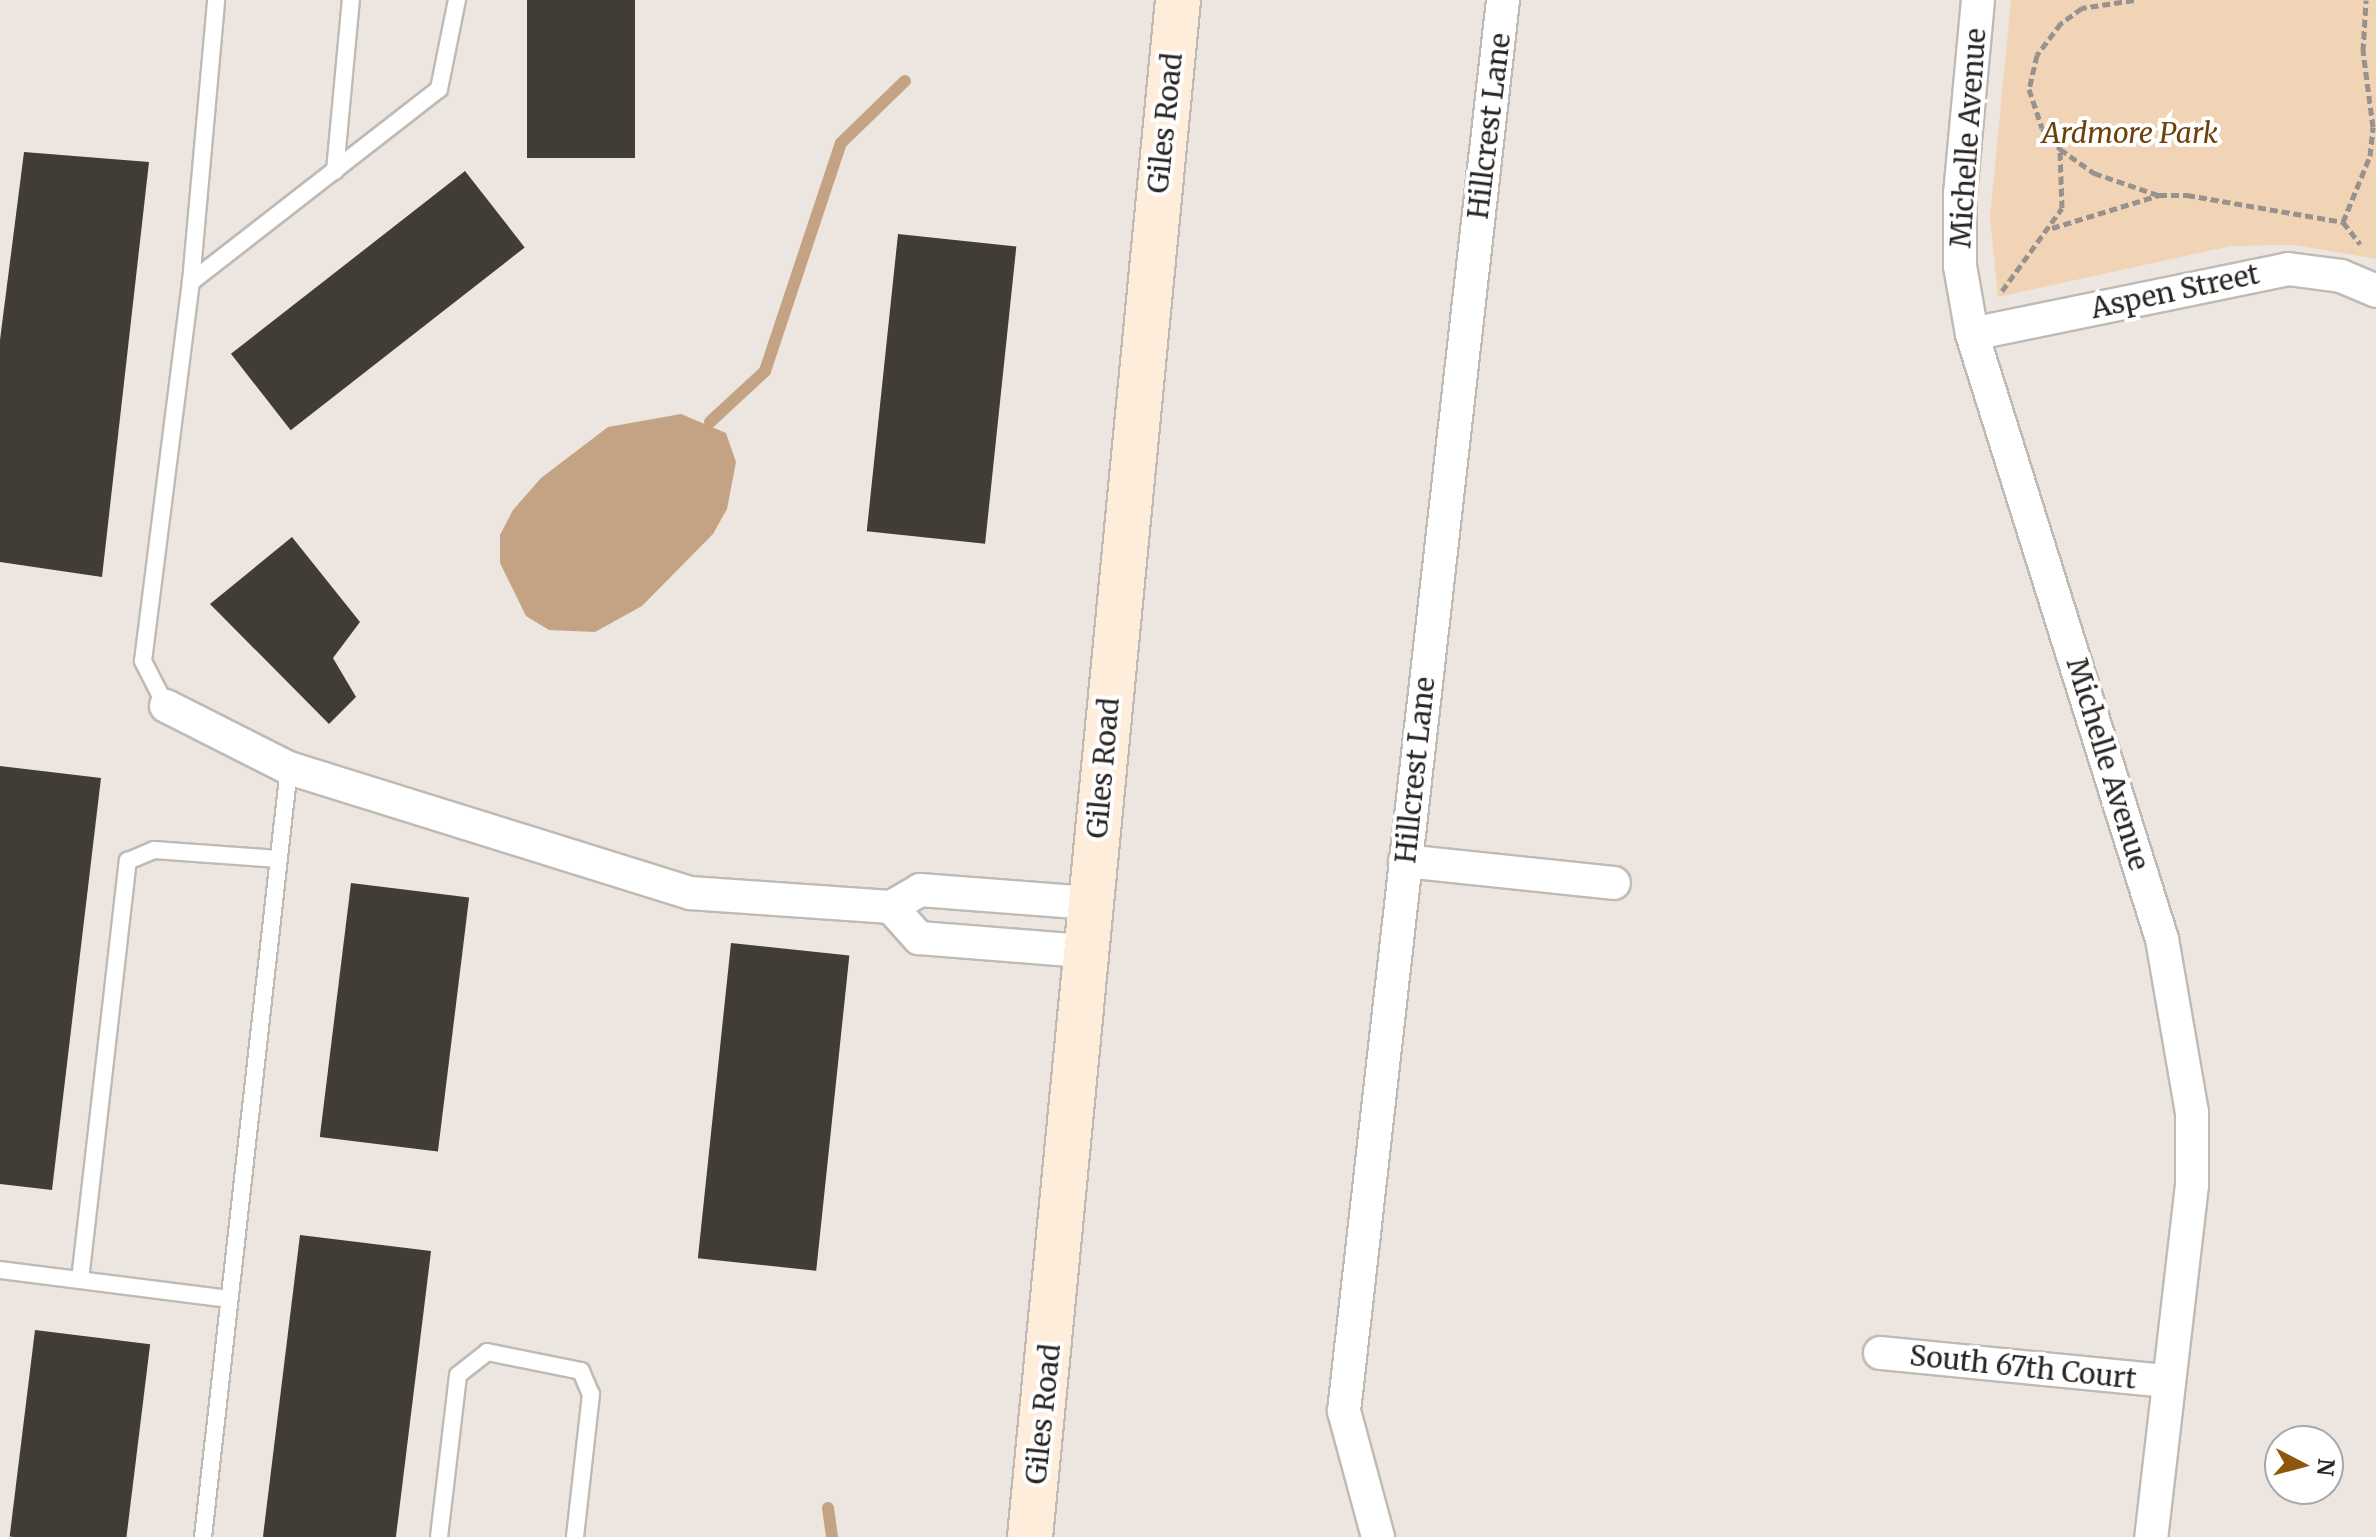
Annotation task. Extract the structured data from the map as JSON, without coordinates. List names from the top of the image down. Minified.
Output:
{"streets":{"street":["Giles Road","Hillcrest Lane","Michelle Avenue","Aspen Street","South 67th Court"]},"crossings":[["Michelle Avenue","Aspen Street"],["Michelle Avenue","South 67th Court"]],"parks":["Ardmore Park"],"north":"right"}
